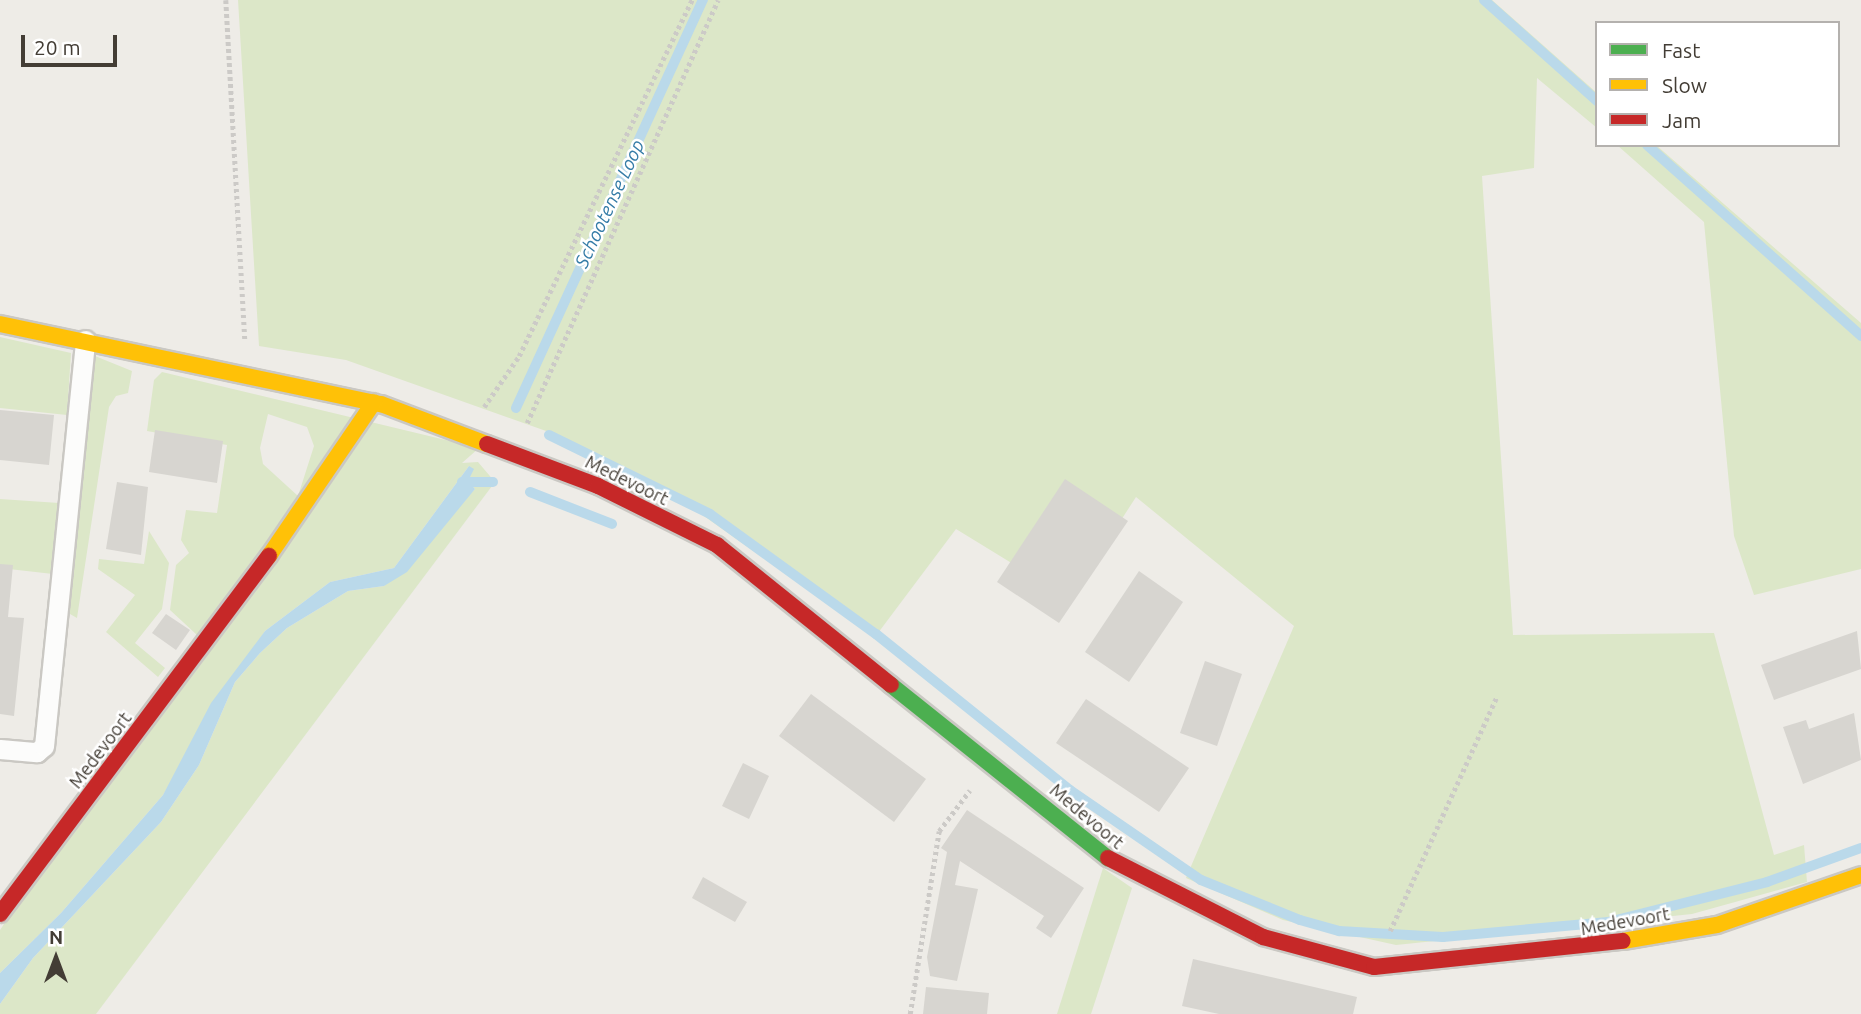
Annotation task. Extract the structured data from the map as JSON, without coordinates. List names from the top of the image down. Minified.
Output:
{"streets":{"street":["Medevoort"]},"water":["Schootense Loop"],"legend":["Fast","Slow","Jam"],"scale_bar":"20 m","north":"top"}
